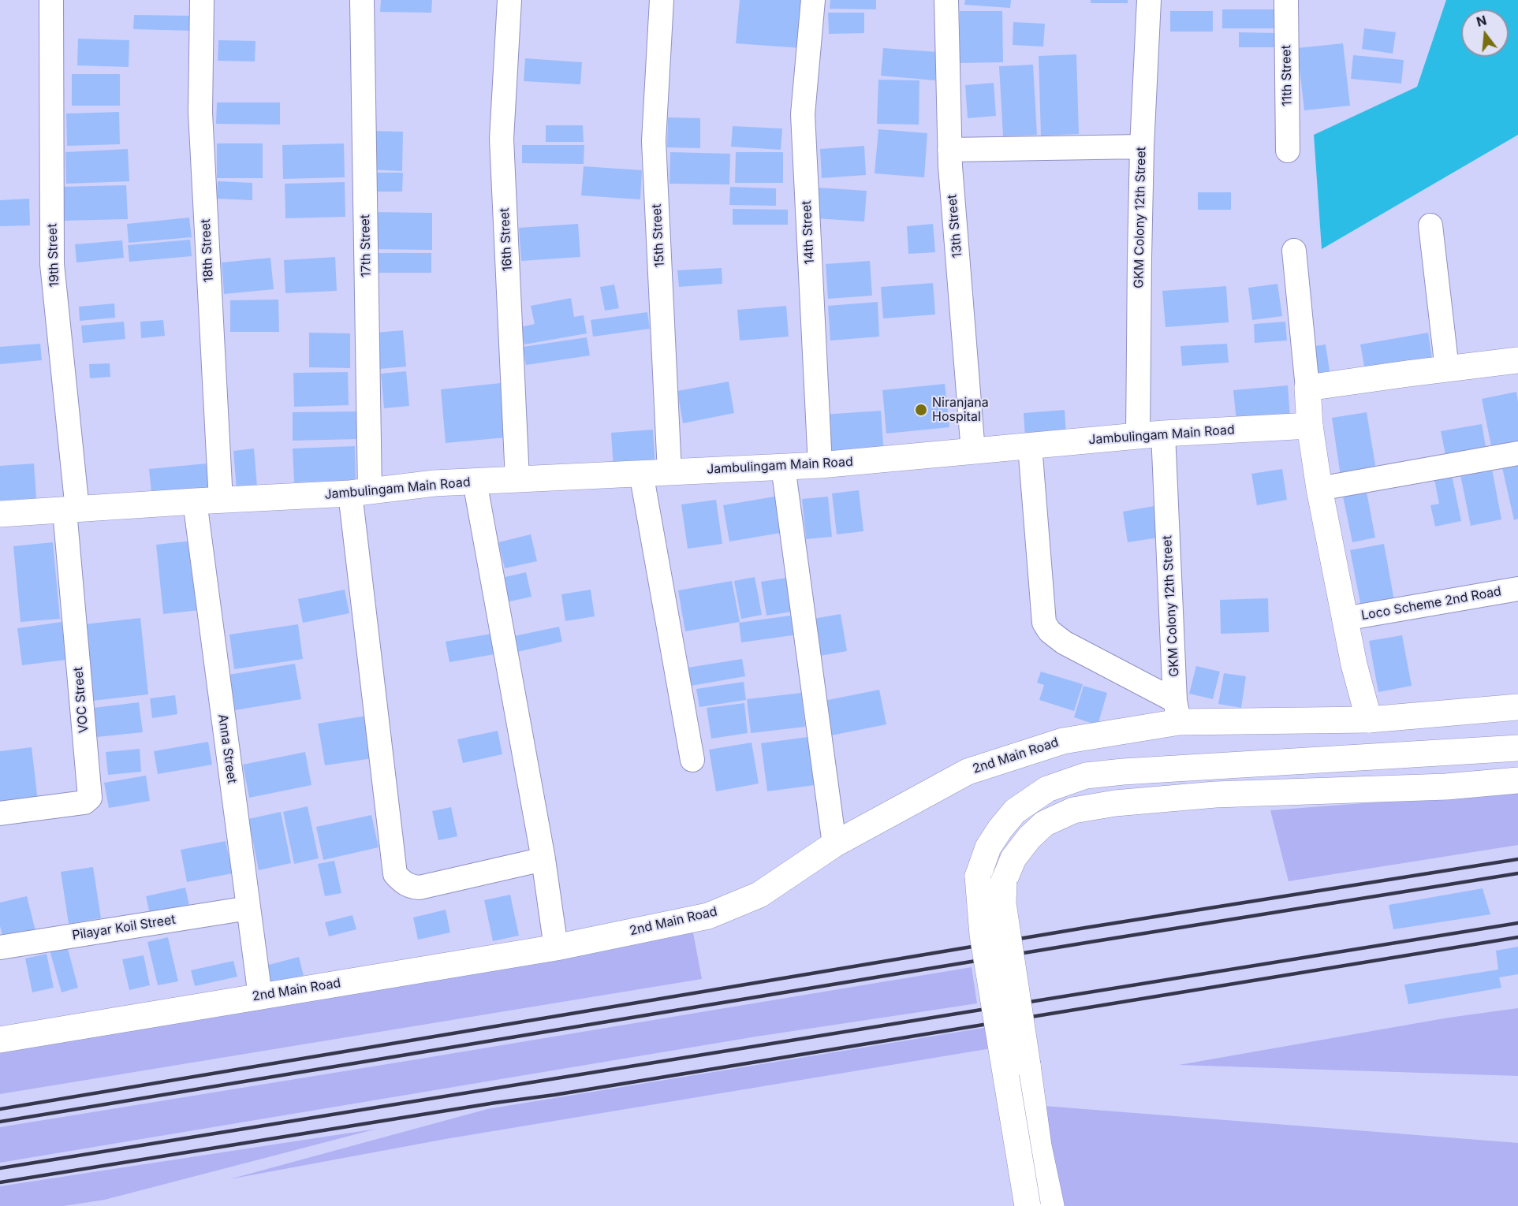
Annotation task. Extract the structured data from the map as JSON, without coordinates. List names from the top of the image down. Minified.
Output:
{"streets":{"street":["11th Street","GKM Colony 12th Street","13th Street","14th Street","15th Street","16th Street","17th Street","18th Street","19th Street","Jambulingam Main Road","Loco Scheme 2nd Road","VOC Street","Anna Street","2nd Main Road","Pilayar Koil Street"]},"crossings":[["GKM Colony 12th Street","Jambulingam Main Road"],["GKM Colony 12th Street","2nd Main Road"],["13th Street","Jambulingam Main Road"],["14th Street","Jambulingam Main Road"],["15th Street","Jambulingam Main Road"],["16th Street","Jambulingam Main Road"],["17th Street","Jambulingam Main Road"],["18th Street","Jambulingam Main Road"],["19th Street","Jambulingam Main Road"],["19th Street","VOC Street"],["Jambulingam Main Road","VOC Street"],["Jambulingam Main Road","Anna Street"],["Anna Street","2nd Main Road"],["Anna Street","Pilayar Koil Street"]],"places":["Niranjana Hospital"],"north":"top"}
